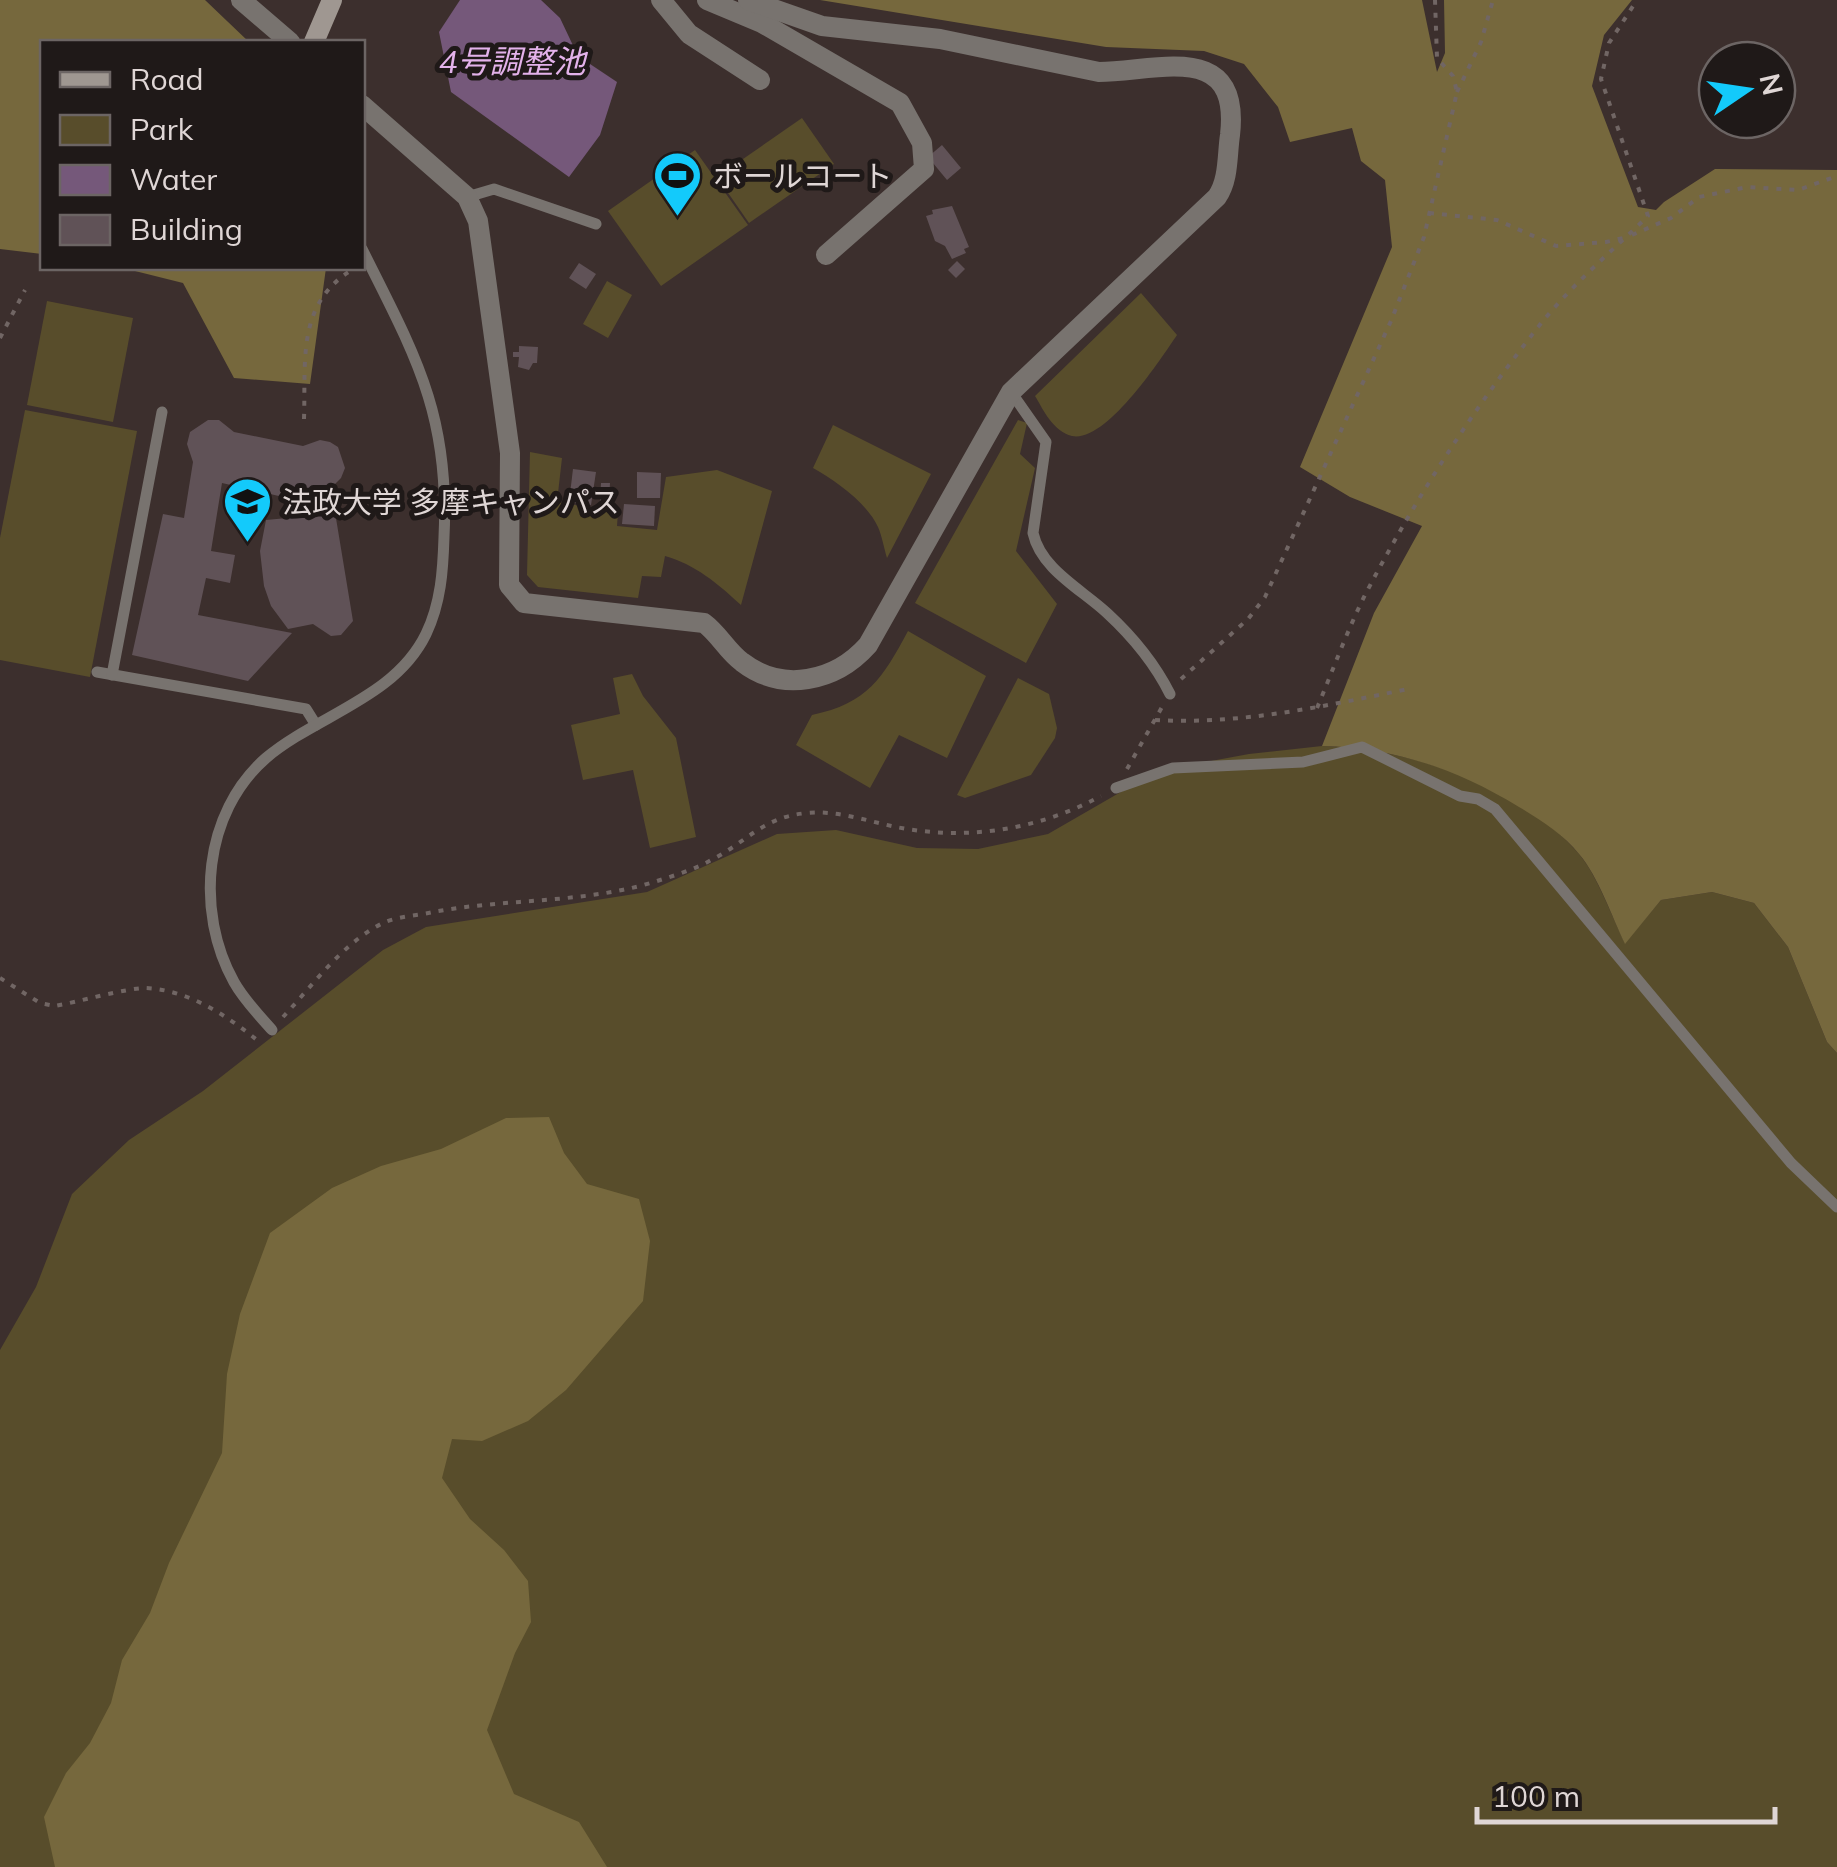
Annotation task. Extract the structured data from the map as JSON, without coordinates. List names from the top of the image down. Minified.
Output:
{"water":["4号調整池"],"places":{"sports":["ボールコート"],"school or university":["法政大学 多摩キャンパス"]},"legend":["Road","Park","Water","Building"],"scale_bar":"100 m","north":"right"}
